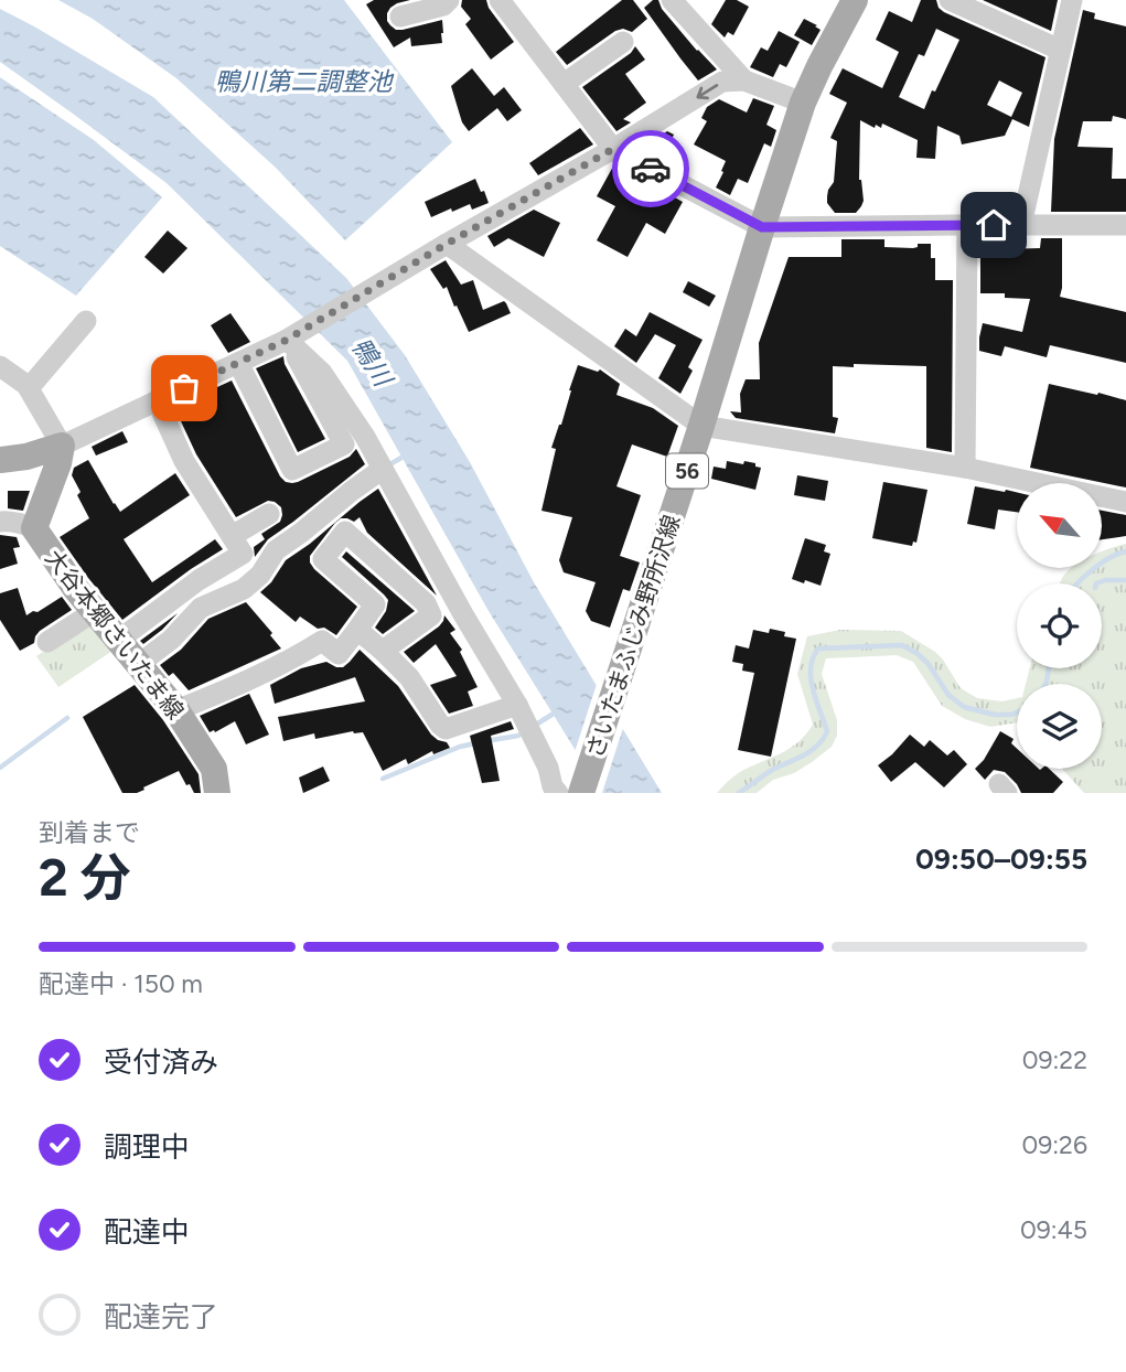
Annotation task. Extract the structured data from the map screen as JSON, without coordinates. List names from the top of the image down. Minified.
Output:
{"streets":{"main road":["56","大谷本郷さいたま線","さいたまふじみ野所沢線"]},"water":["鴨川第二調整池","鴨川"],"north":"top left","page":{"heading":["2 分","到着まで","09:50–09:55"],"bar":"配達中 · 150 m","list":[["受付済み","09:22"],["調理中","09:26"],["配達中","09:45"],"配達完了"]}}
